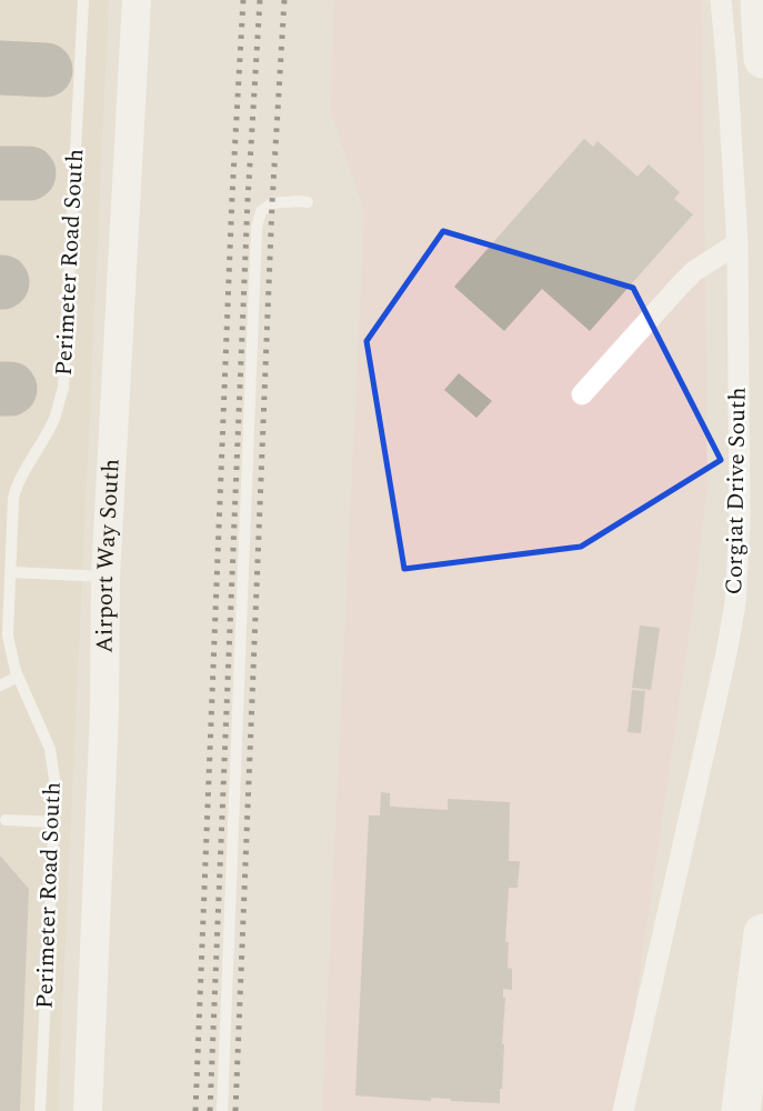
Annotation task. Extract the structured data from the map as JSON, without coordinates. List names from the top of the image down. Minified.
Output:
{"streets":{"main road":["Airport Way South"],"street":["Corgiat Drive South"],"lane":["Perimeter Road South"]}}
